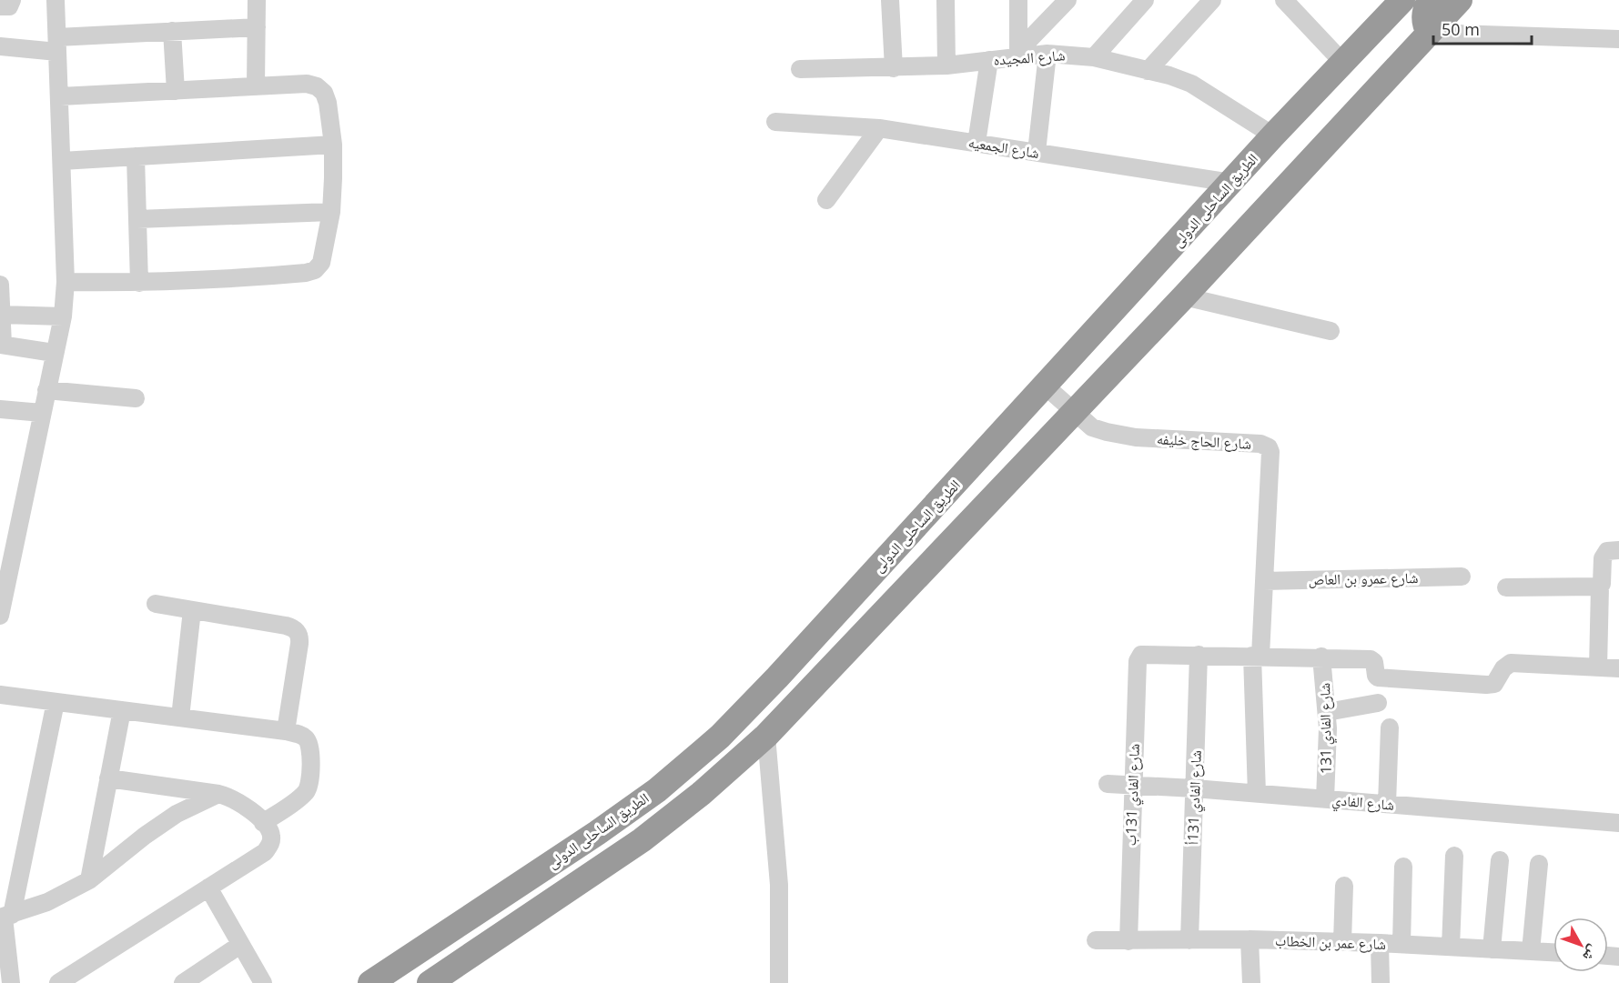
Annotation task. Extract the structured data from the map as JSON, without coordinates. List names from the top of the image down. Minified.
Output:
{"streets":{"highway":["الطريق الساحلى الدولى"],"street":["شارع المجيده","شارع الجمعيه","شارع الحاج خليفه","شارع عمرو بن العاص","شارع الفادي 131","شارع الفادي 131ب","شارع الفادي 131أ","شارع الفادي","شارع عمر بن الخطاب"]},"crossings":[["شارع المجيده","الطريق الساحلى الدولى"],["شارع الجمعيه","الطريق الساحلى الدولى"],["الطريق الساحلى الدولى","شارع الحاج خليفه"],["شارع الحاج خليفه","شارع عمرو بن العاص"],["شارع الحاج خليفه","شارع الفادي"],["شارع الفادي 131","شارع الفادي"],["شارع الفادي 131ب","شارع الفادي 131أ"],["شارع الفادي 131ب","شارع الفادي"],["شارع الفادي 131ب","شارع عمر بن الخطاب"],["شارع الفادي 131أ","شارع الفادي"],["شارع الفادي 131أ","شارع عمر بن الخطاب"]],"scale_bar":"50 m","north":"bottom right"}
